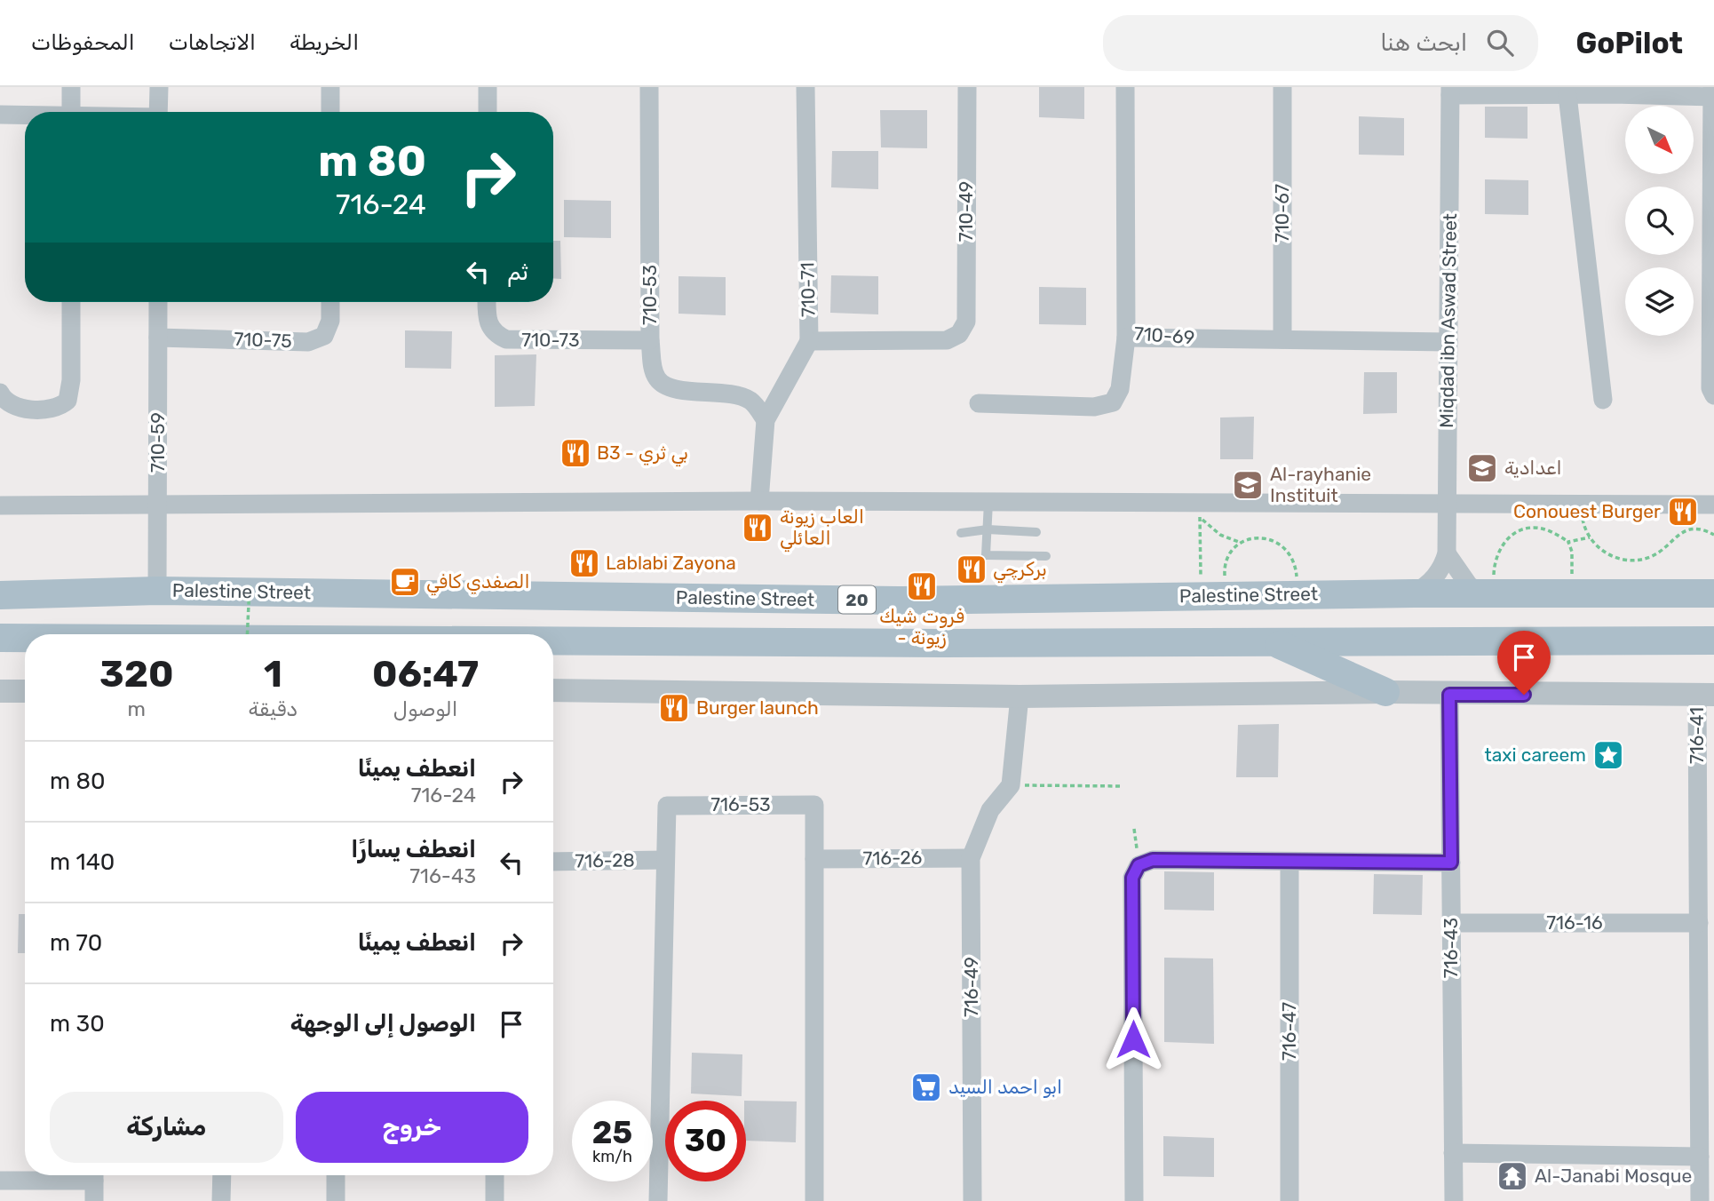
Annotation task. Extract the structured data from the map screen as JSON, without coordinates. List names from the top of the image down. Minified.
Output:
{"streets":{"main road":["Palestine Street","20"],"street":["710-49","710-67","710-71","710-53","Miqdad ibn Aswad Street","710-69","710-75","710-73","710-59","716-41","716-53","716-26","716-28","716-16","716-43","716-49","716-47"]},"crossings":[["710-49","710-71"],["710-67","710-69"],["710-53","710-73"],["Miqdad ibn Aswad Street","710-69"],["710-75","710-59"],["710-59","Palestine Street"],["716-41","716-16"],["716-53","716-26"],["716-53","716-28"],["716-26","716-49"],["716-16","716-43"]],"places":{"restaurant":["B3 - بي ثري","Conouest Burger","العاب زيونة العائلي","Lablabi Zayona","بركرچي","فروت شيك - زيونة","Burger launch"],"school or university":["اعدادية","Al-rayhanie Instituit"],"cafe":["الصفدي كافي"],"place":["taxi careem"],"supermarket":["ابو احمد السيد"],"temple":["Al-Janabi Mosque"]},"north":"bottom right","page":{"header":"GoPilot","search":"ابحث هنا","nav":["الخريطة","الاتجاهات","المحفوظات"],"turn":["80 m","716-24"],"then":"ثم","eta":["06:47","الوصول","1","دقيقة","320","m"],"list":[{"name":"انعطف يمينًا","note":"716-24","value":"80 m"},{"name":"انعطف يسارًا","note":"716-43","value":"140 m"},{"name":"انعطف يمينًا","value":"70 m"},{"name":"الوصول إلى الوجهة","value":"30 m"}],"buttons":["خروج","مشاركة"],"speed":"25 km/h","limit":"30"}}
